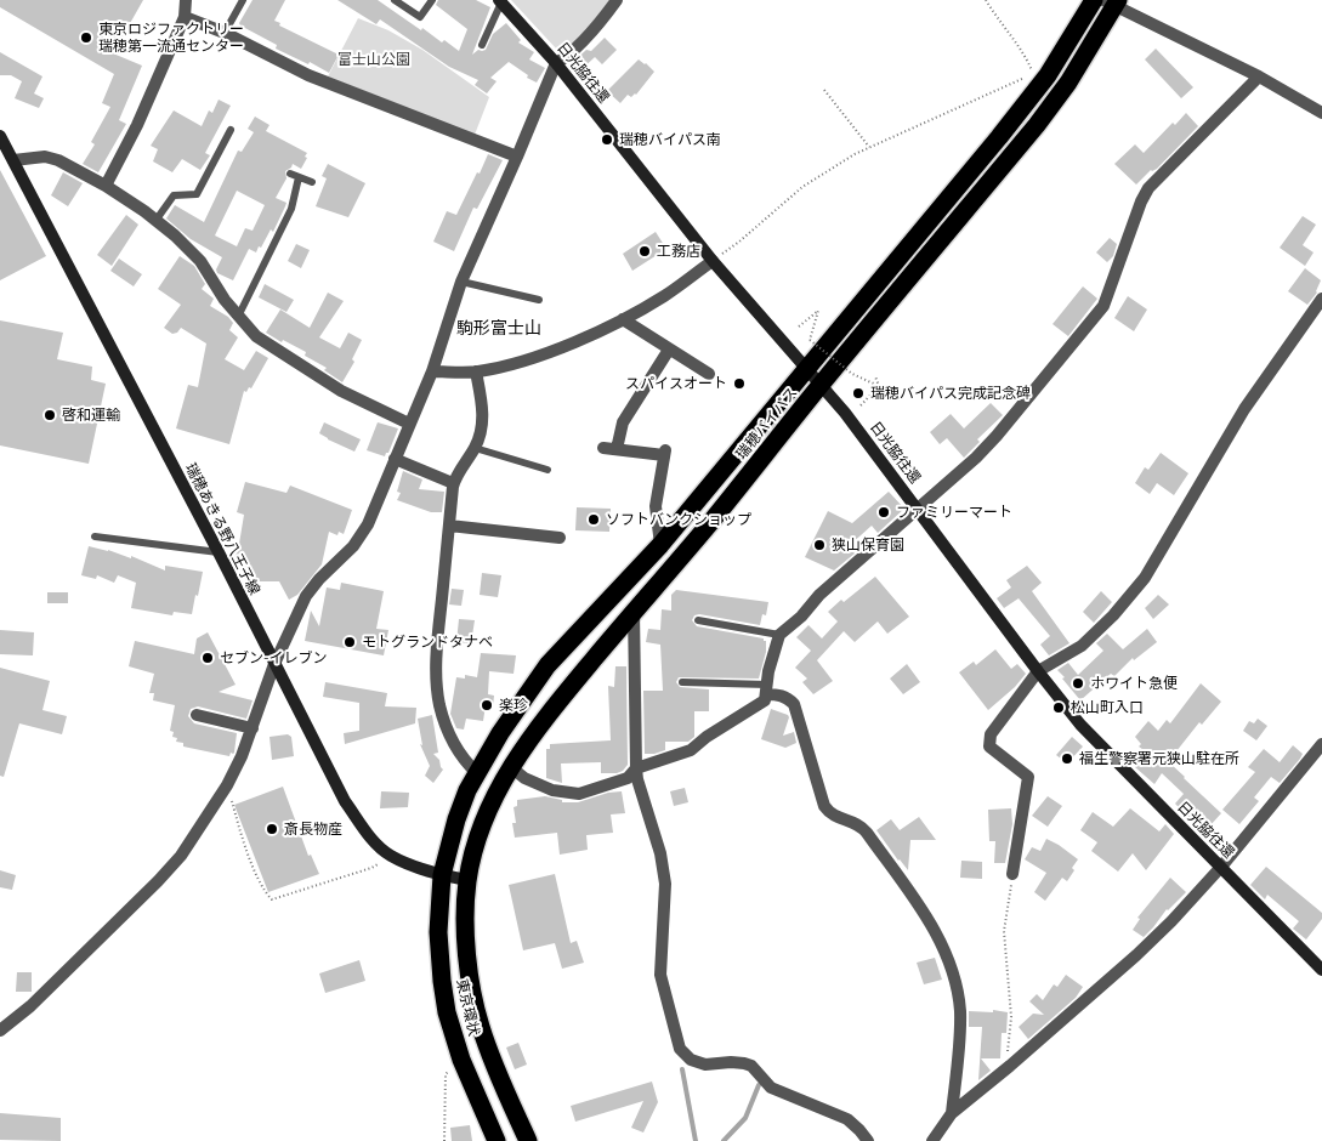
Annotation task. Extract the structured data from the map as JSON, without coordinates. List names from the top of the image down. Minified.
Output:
{"streets":{"highway":["瑞穂バイパス","東京環状"],"main road":["日光脇往還","瑞穂あきる野八王子線"]},"crossings":[["日光脇往還","瑞穂バイパス"],["瑞穂バイパス","瑞穂あきる野八王子線"],["瑞穂バイパス","東京環状"],["瑞穂あきる野八王子線","東京環状"]],"districts":["駒形富士山"],"parks":["富士山公園"],"places":["東京ロジファクトリー 瑞穂第一流通センター","瑞穂バイパス南","工務店","スパイスオート","瑞穂バイパス完成記念碑","啓和運輸","ファミリーマート","ソフトバンクショップ","狭山保育園","モトグランドタナベ","セブン-イレブン","ホワイト急便","楽珍","松山町入口","福生警察署元狭山駐在所","斎長物産"]}
